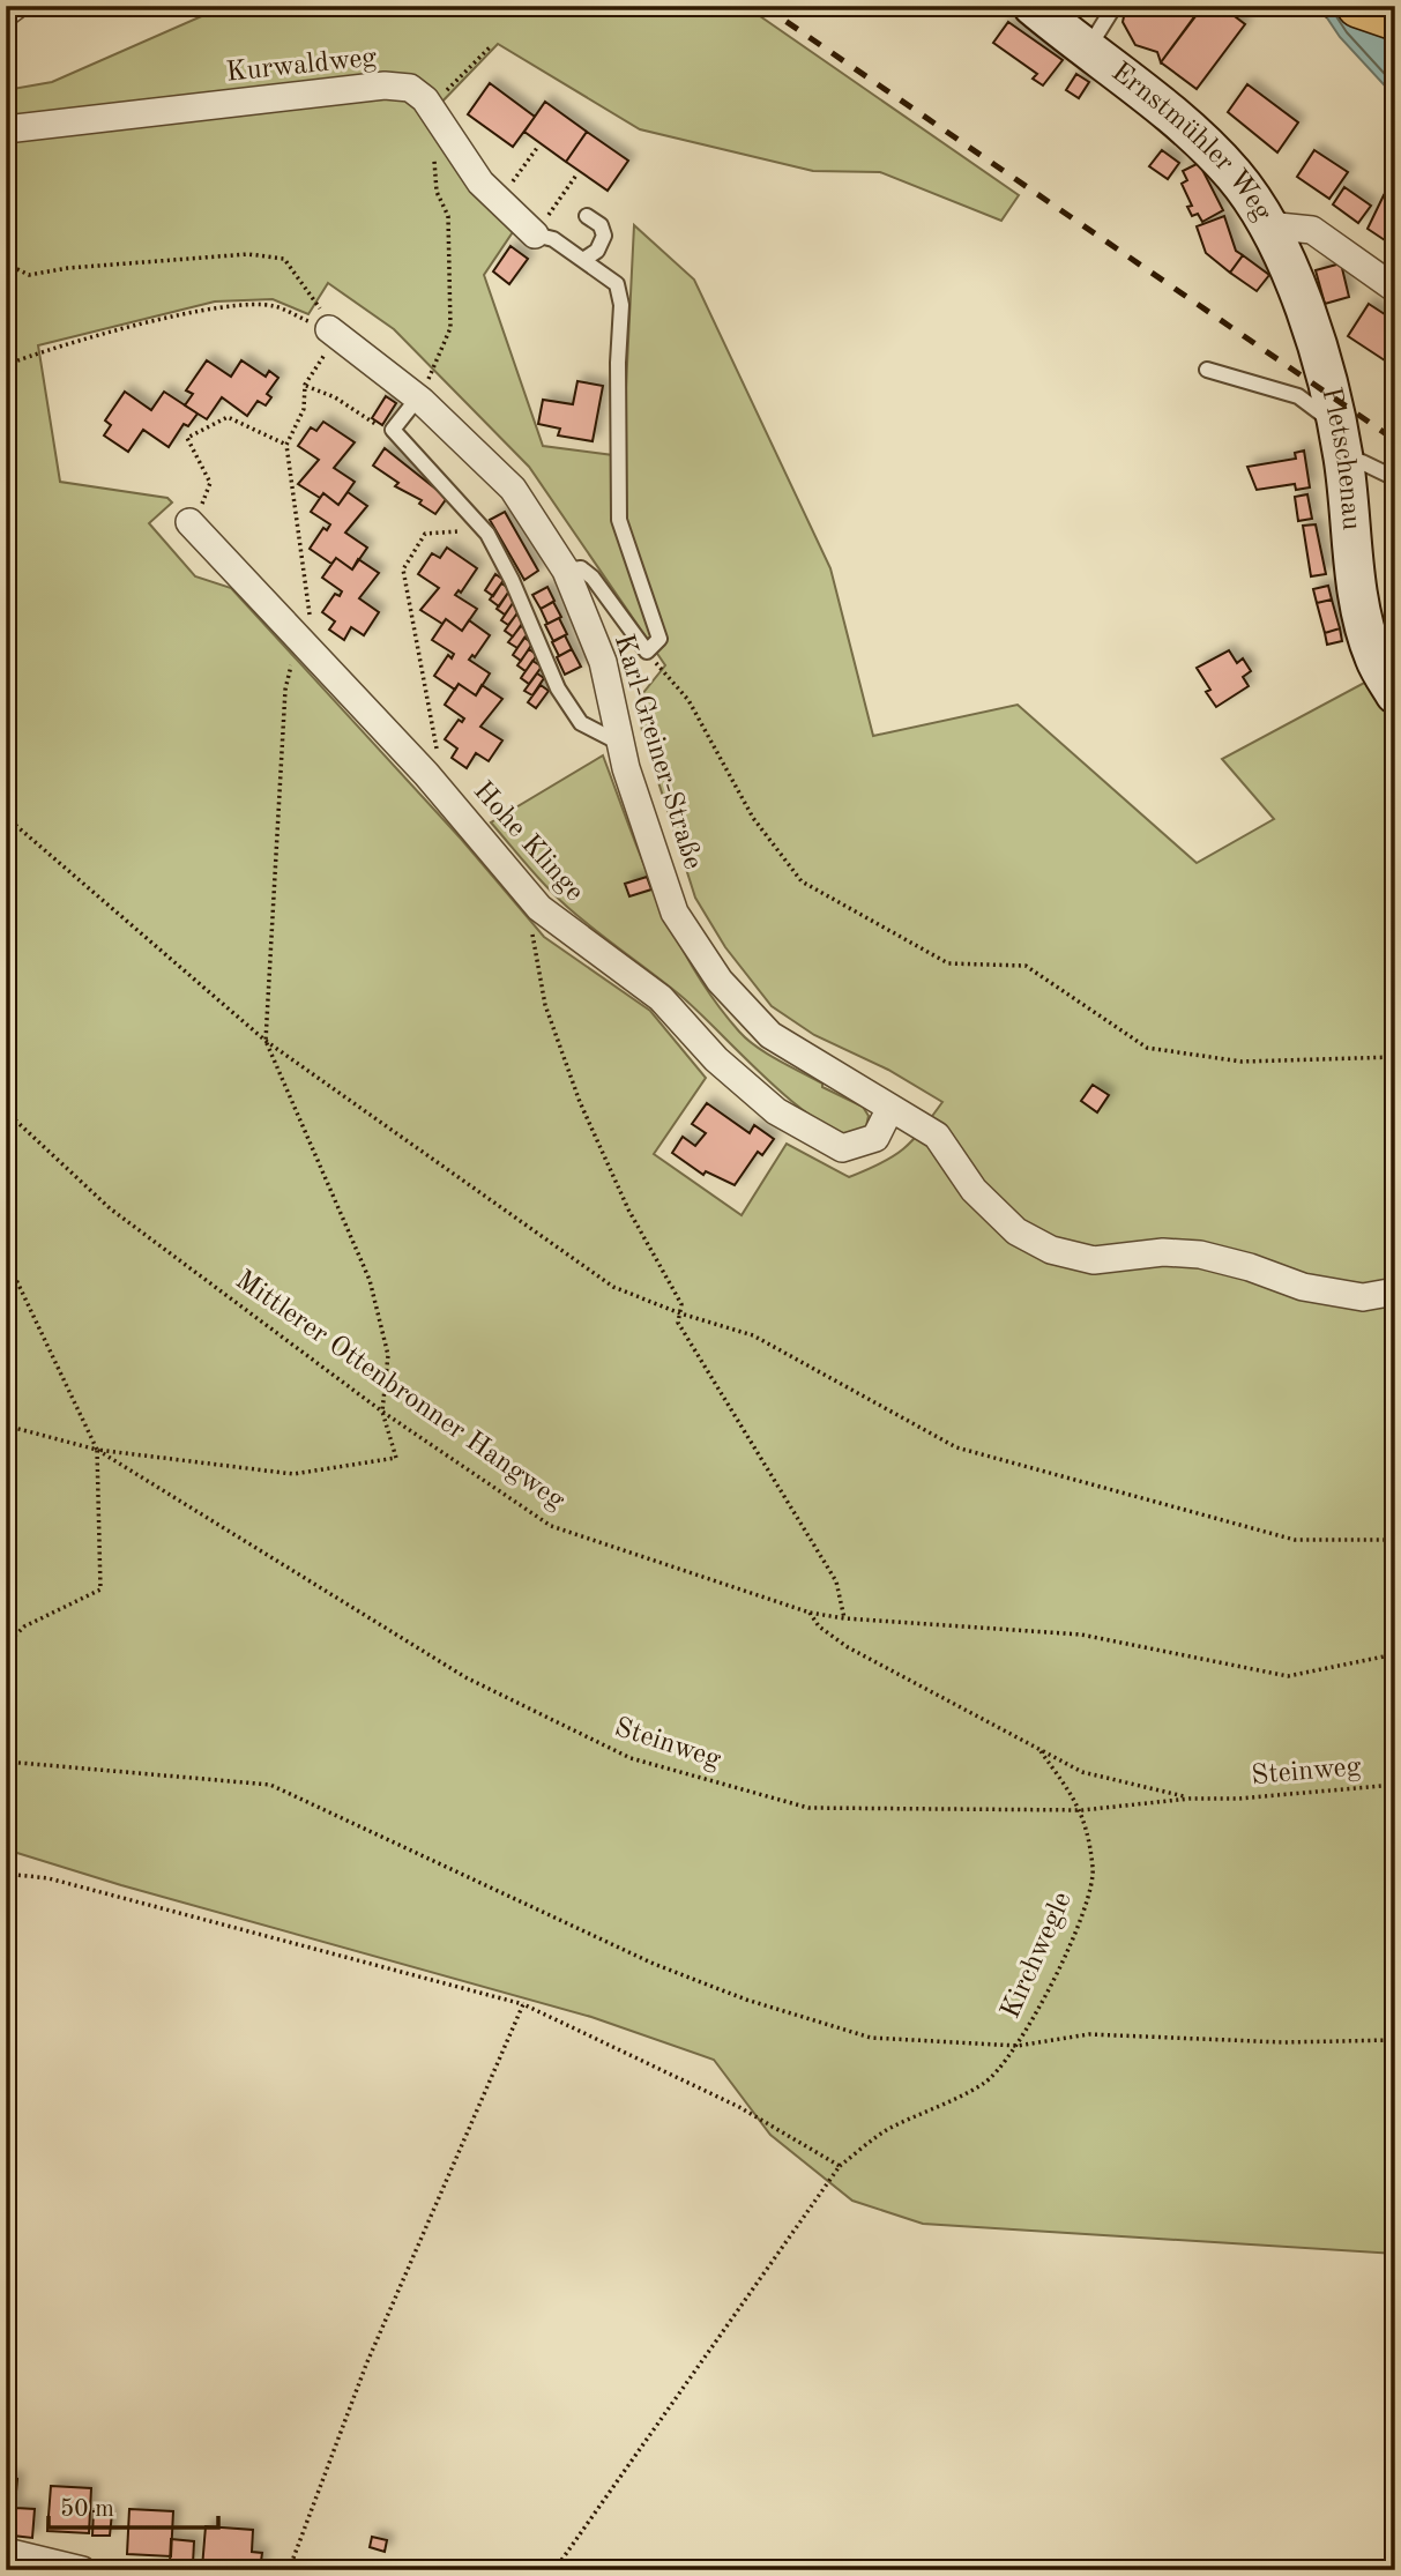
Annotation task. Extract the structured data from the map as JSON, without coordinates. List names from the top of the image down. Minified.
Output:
{"streets":{"main road":["Ernstmühler Weg","Pletschenau"],"street":["Kurwaldweg","Karl-Greiner-Straße","Hohe Klinge"],"path":["Mittlerer Ottenbronner Hangweg","Steinweg","Kirchwegle"]},"crossings":[["Ernstmühler Weg","Pletschenau"],["Karl-Greiner-Straße","Hohe Klinge"],["Steinweg","Kirchwegle"]],"scale_bar":"50 m"}
